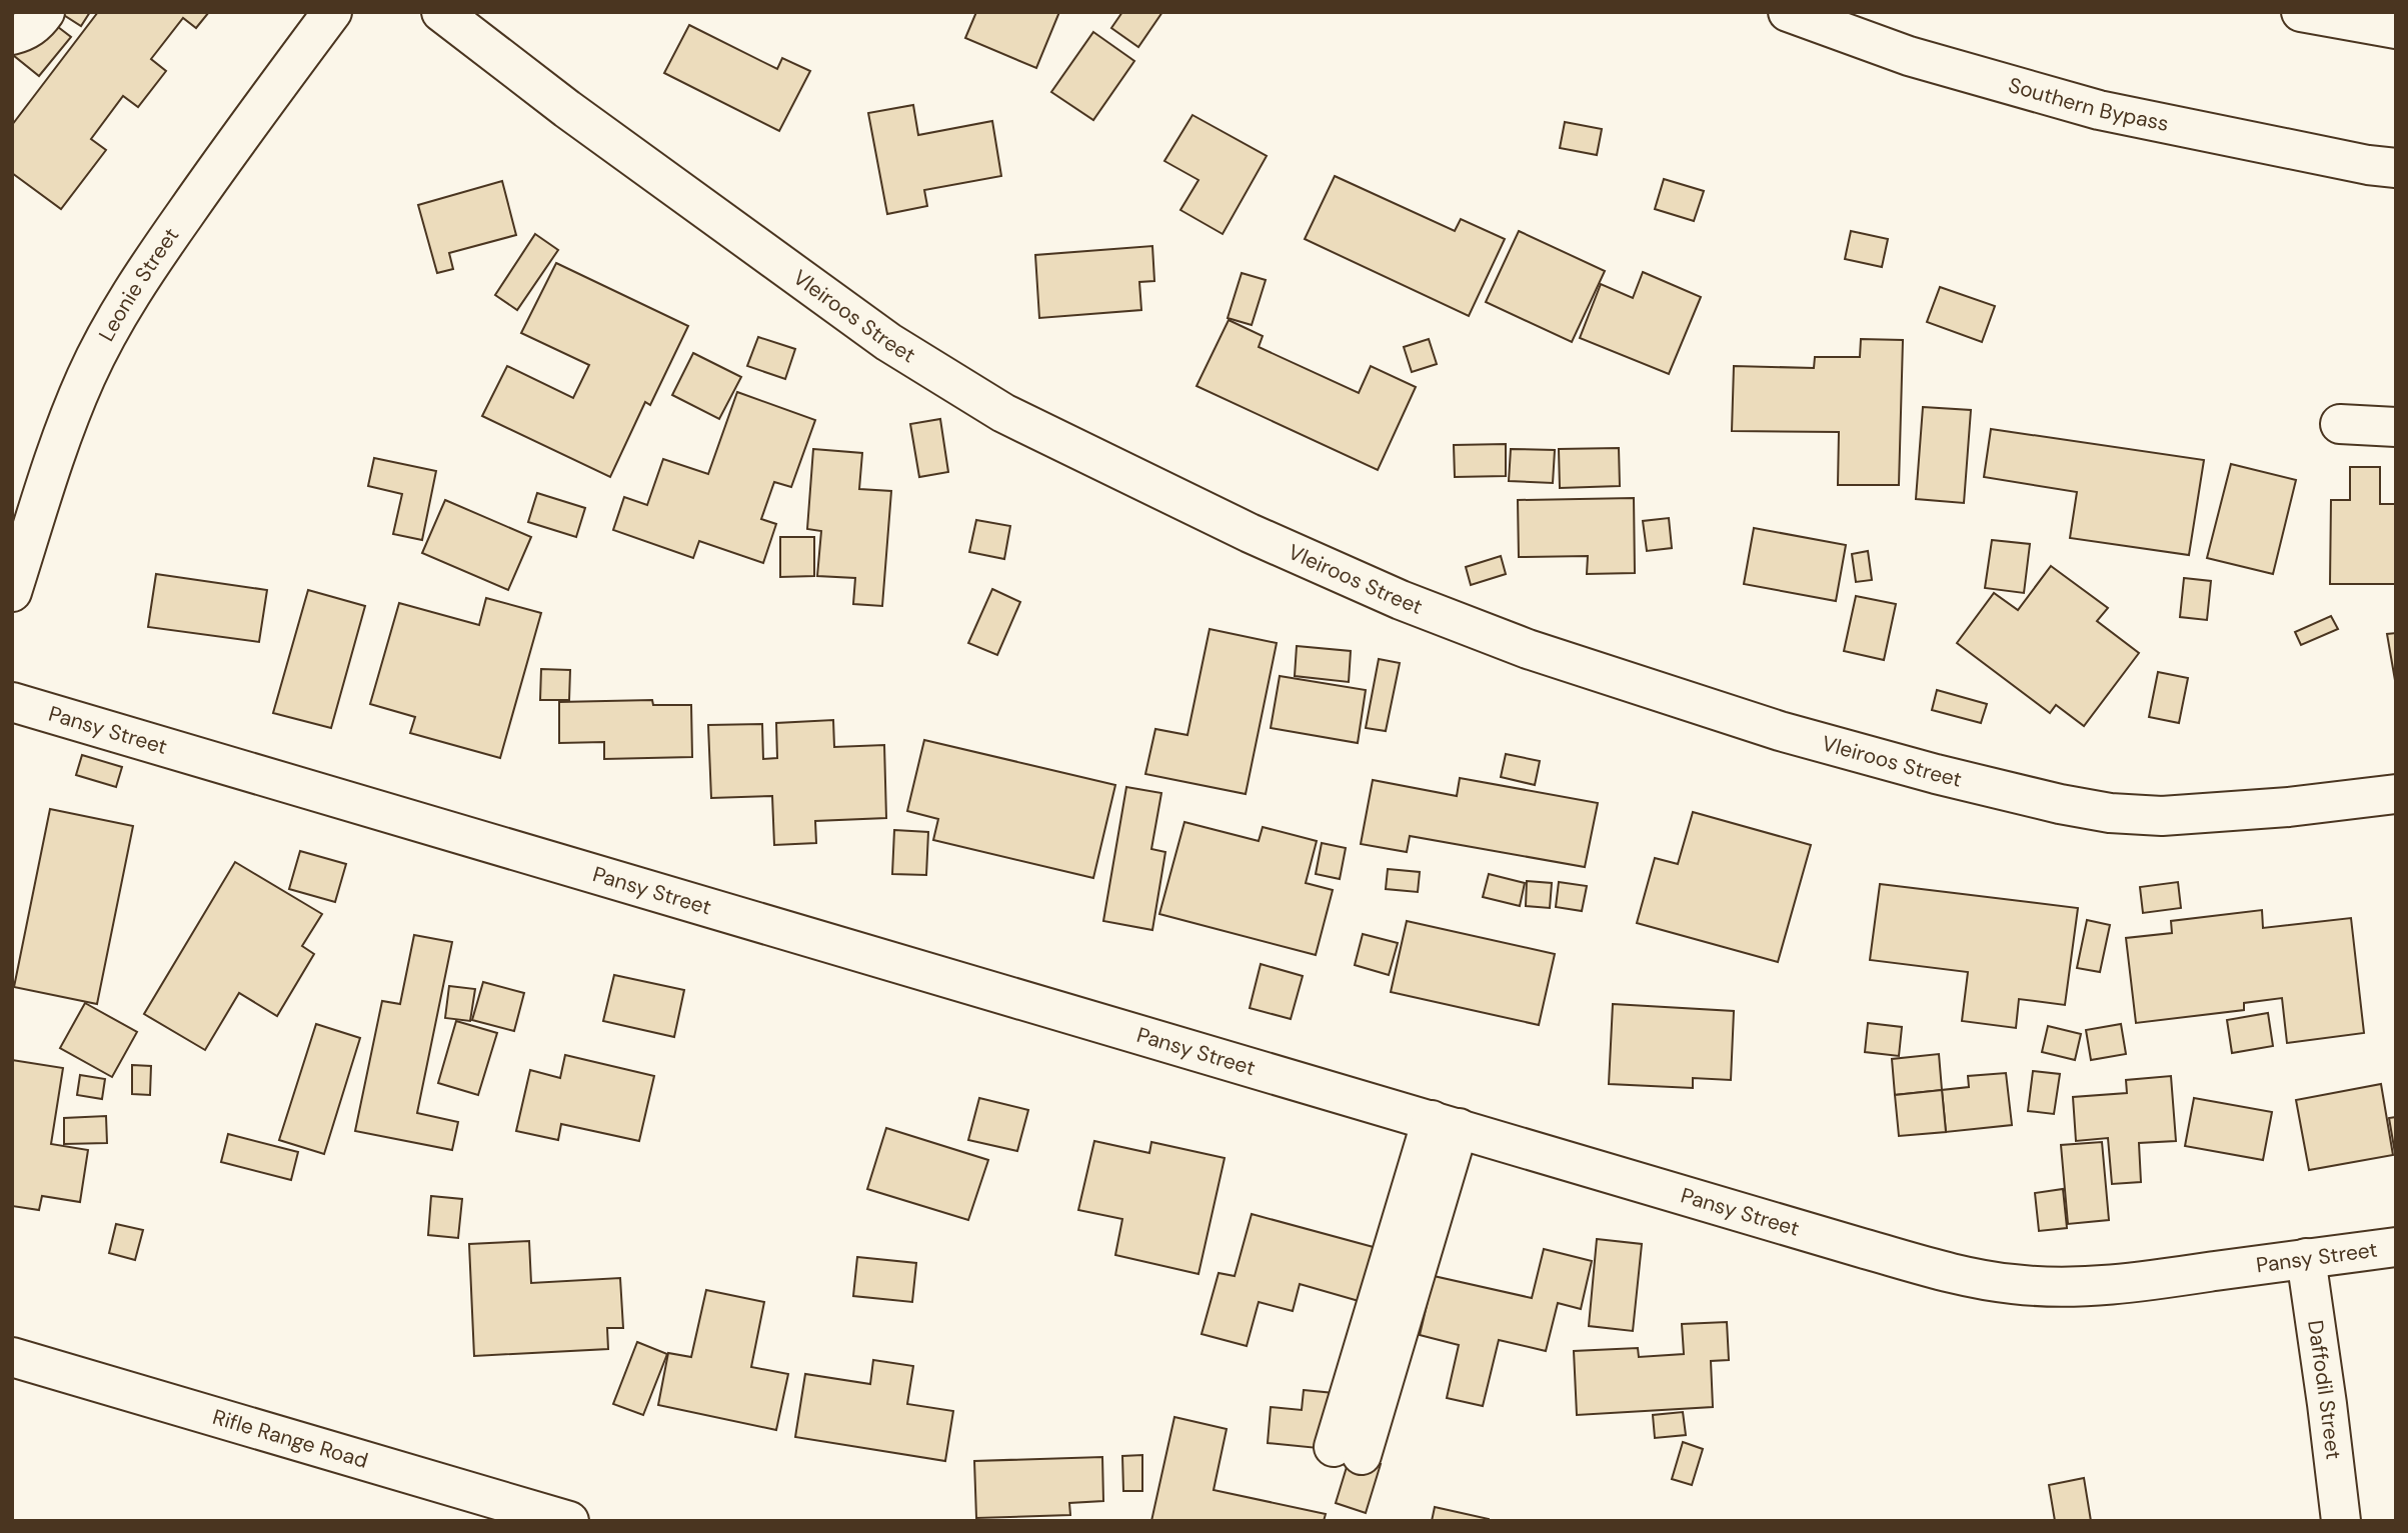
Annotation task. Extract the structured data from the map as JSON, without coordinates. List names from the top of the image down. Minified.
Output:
{"streets":{"main road":["Southern Bypass","Leonie Street","Vleiroos Street","Pansy Street","Daffodil Street","Rifle Range Road"]},"crossings":[["Pansy Street","Daffodil Street"]]}
